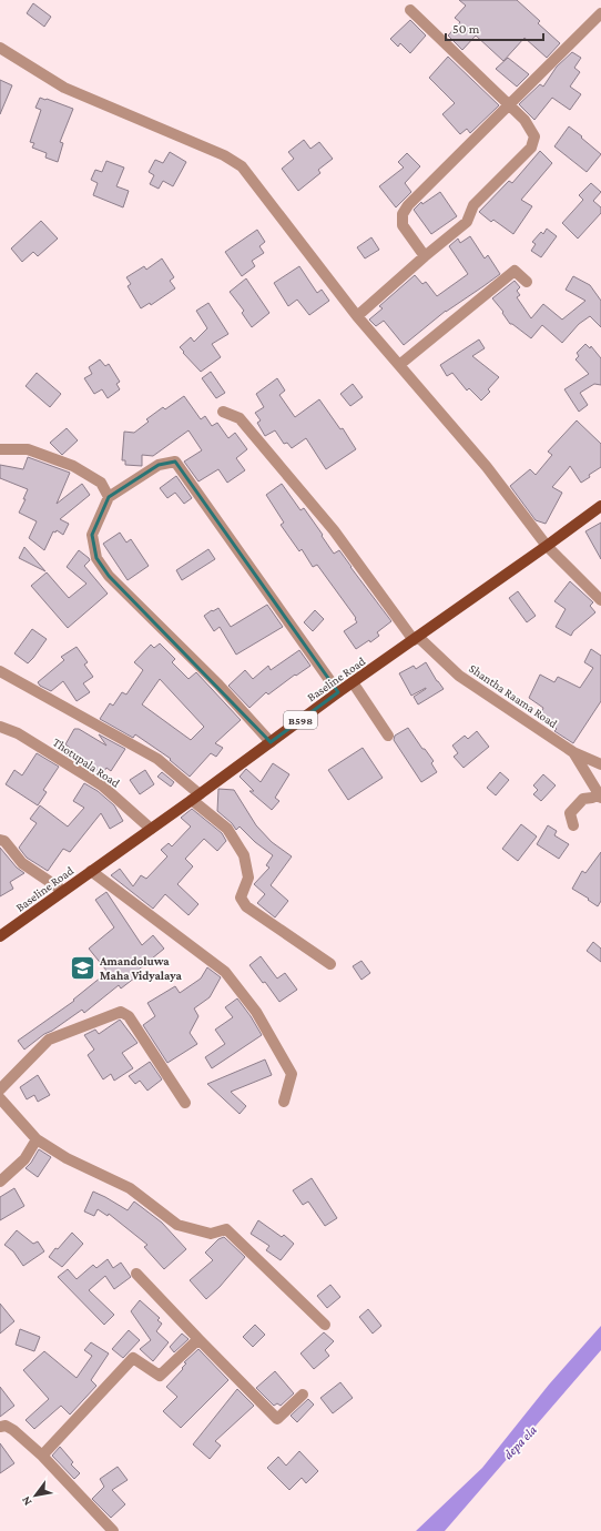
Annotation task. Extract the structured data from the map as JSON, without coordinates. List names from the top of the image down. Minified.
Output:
{"streets":{"main road":["Baseline Road","B598"],"street":["Shantha Raama Road","Thotupala Road"]},"crossings":[["Baseline Road","Shantha Raama Road"],["Baseline Road","Thotupala Road"]],"water":["depa ela"],"places":{"school or university":["Amandoluwa Maha Vidyalaya"]},"scale_bar":"50 m","north":"bottom left"}
